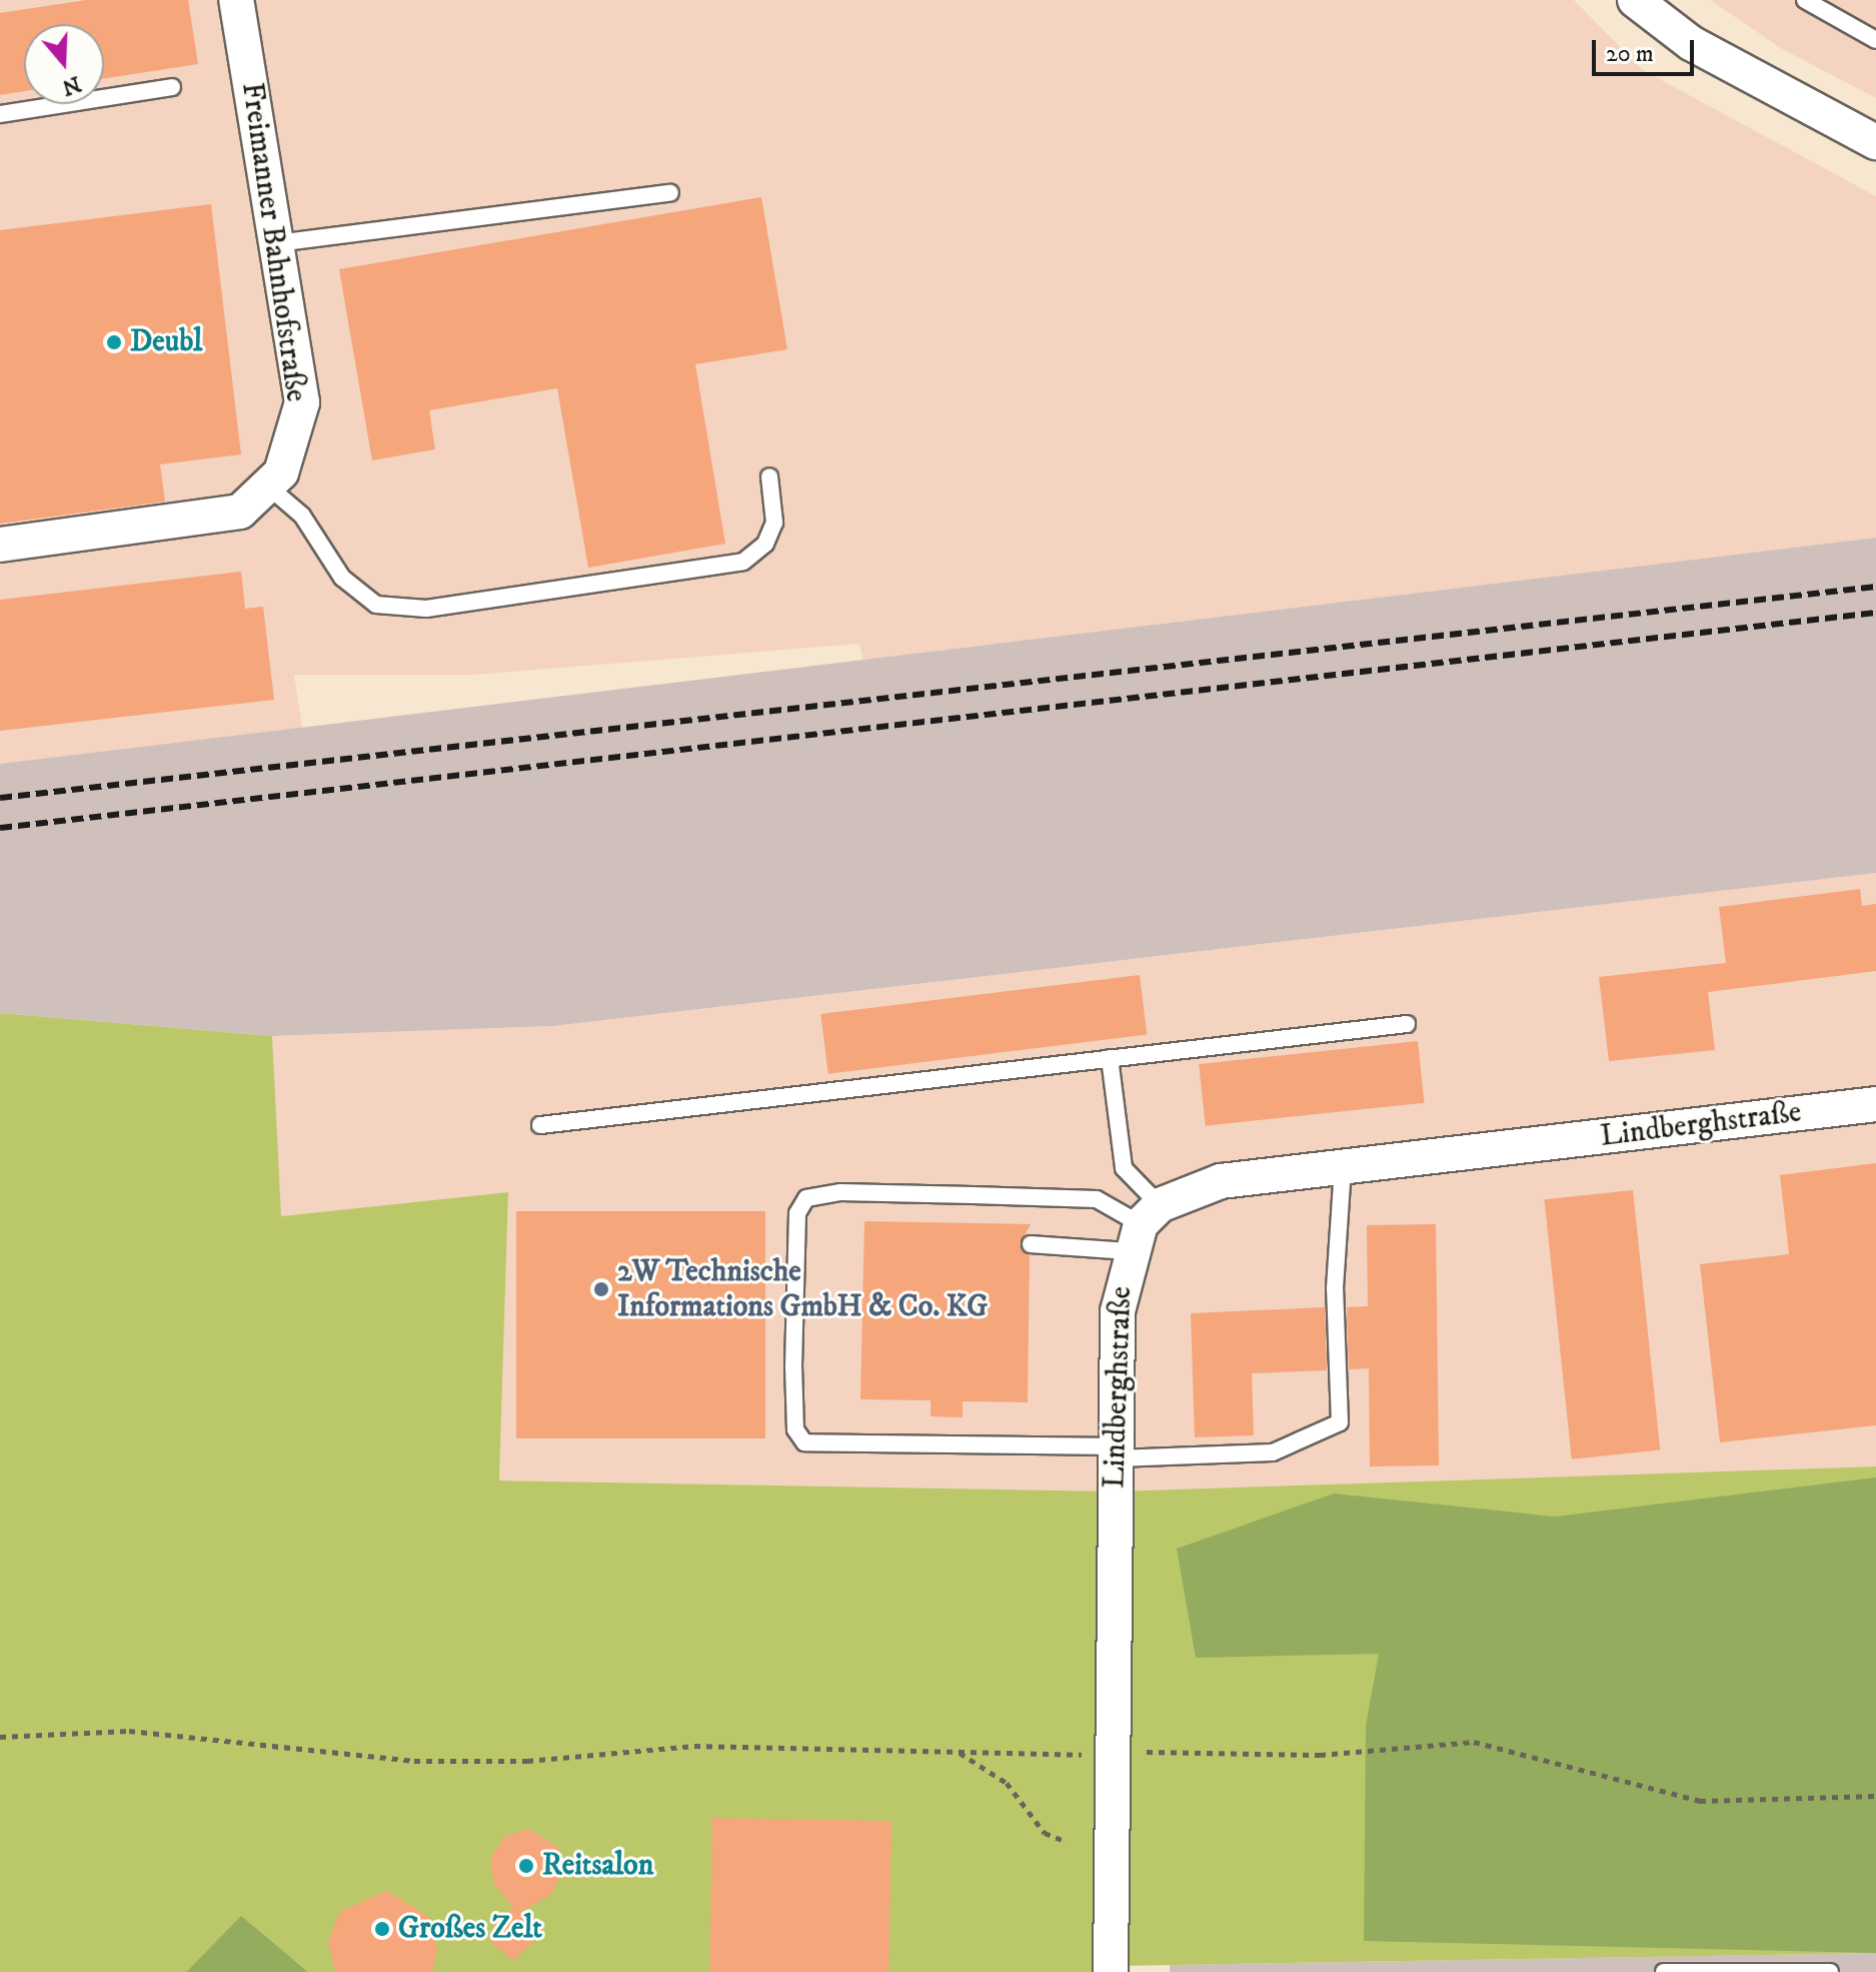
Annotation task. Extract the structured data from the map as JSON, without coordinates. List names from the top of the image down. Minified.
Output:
{"streets":{"street":["Freimanner Bahnhofstraße","Lindberghstraße"]},"places":["Deubl","2W Technische Informations GmbH & Co. KG","Reitsalon","Großes Zelt"],"scale_bar":"20 m","north":"bottom"}
